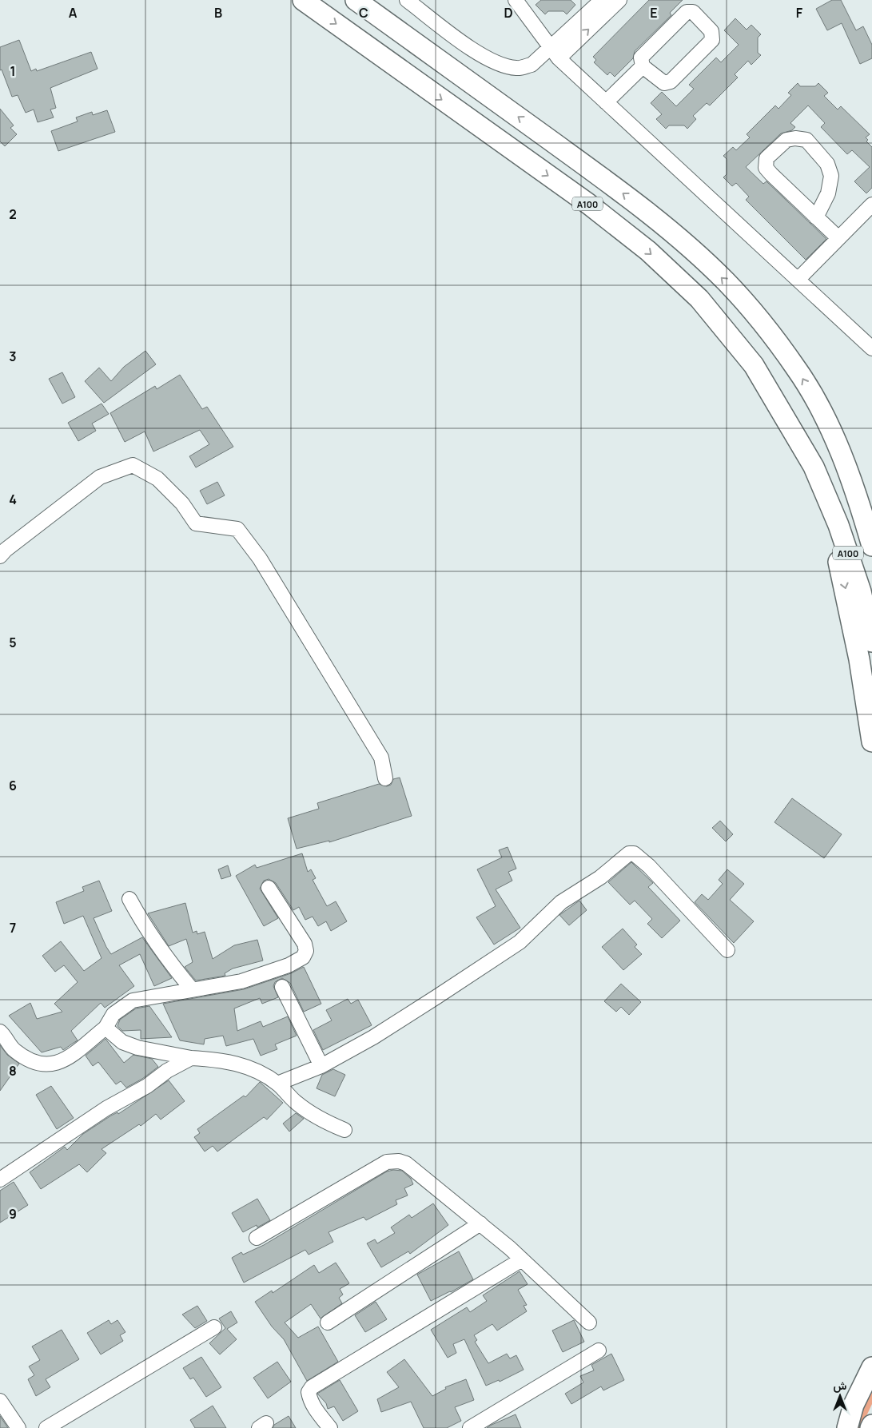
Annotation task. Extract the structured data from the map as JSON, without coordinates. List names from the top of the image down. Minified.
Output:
{"streets":{"highway":["A100"]},"north":"top","grid":{"columns":["A","B","C","D","E","F"],"rows":["1","2","3","4","5","6","7","8","9"]}}
